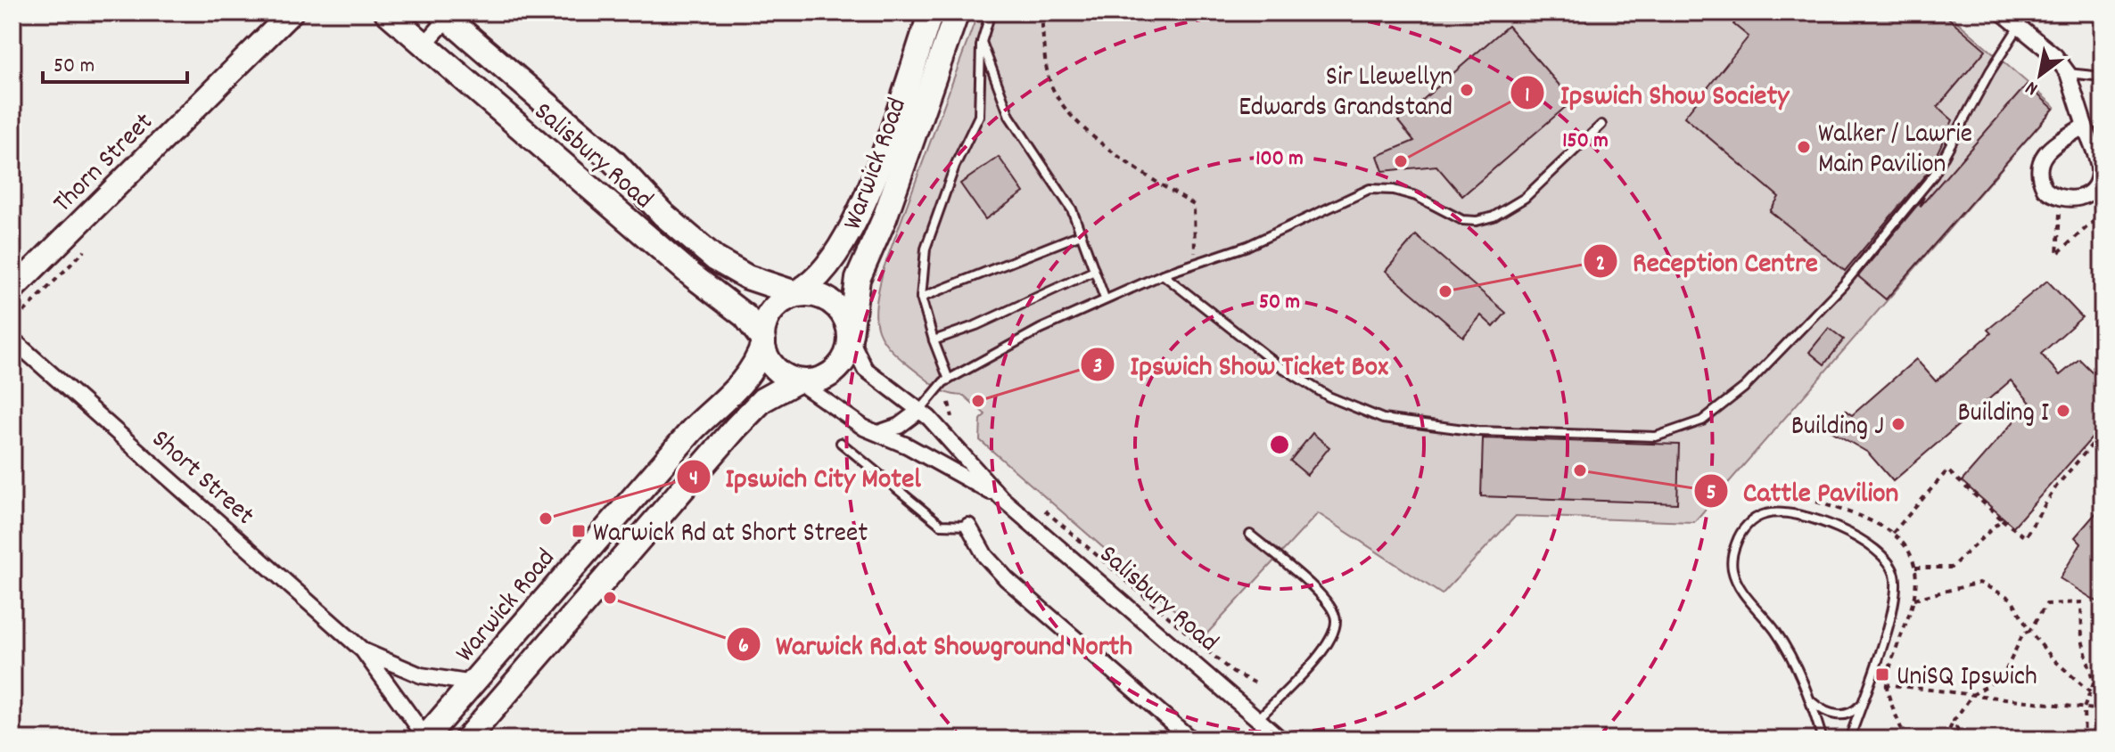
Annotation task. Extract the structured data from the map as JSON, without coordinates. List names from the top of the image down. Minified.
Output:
{"streets":{"main road":["Salisbury Road","Thorn Street","Warwick Road"],"street":["Short Street"]},"crossings":[["Salisbury Road","Warwick Road"],["Warwick Road","Short Street"]],"places":{"other":["Sir Llewellyn Edwards Grandstand","Walker / Lawrie Main Pavilion","Ipswich Show Society","Reception Centre","Ipswich Show Ticket Box","Building I","Building J","Cattle Pavilion","Ipswich City Motel","Warwick Rd at Showground North"],"transit":["Warwick Rd at Short Street","UniSQ Ipswich"]},"scale_bar":"50 m","north":"bottom left","rings":["150 m","100 m","50 m"]}
